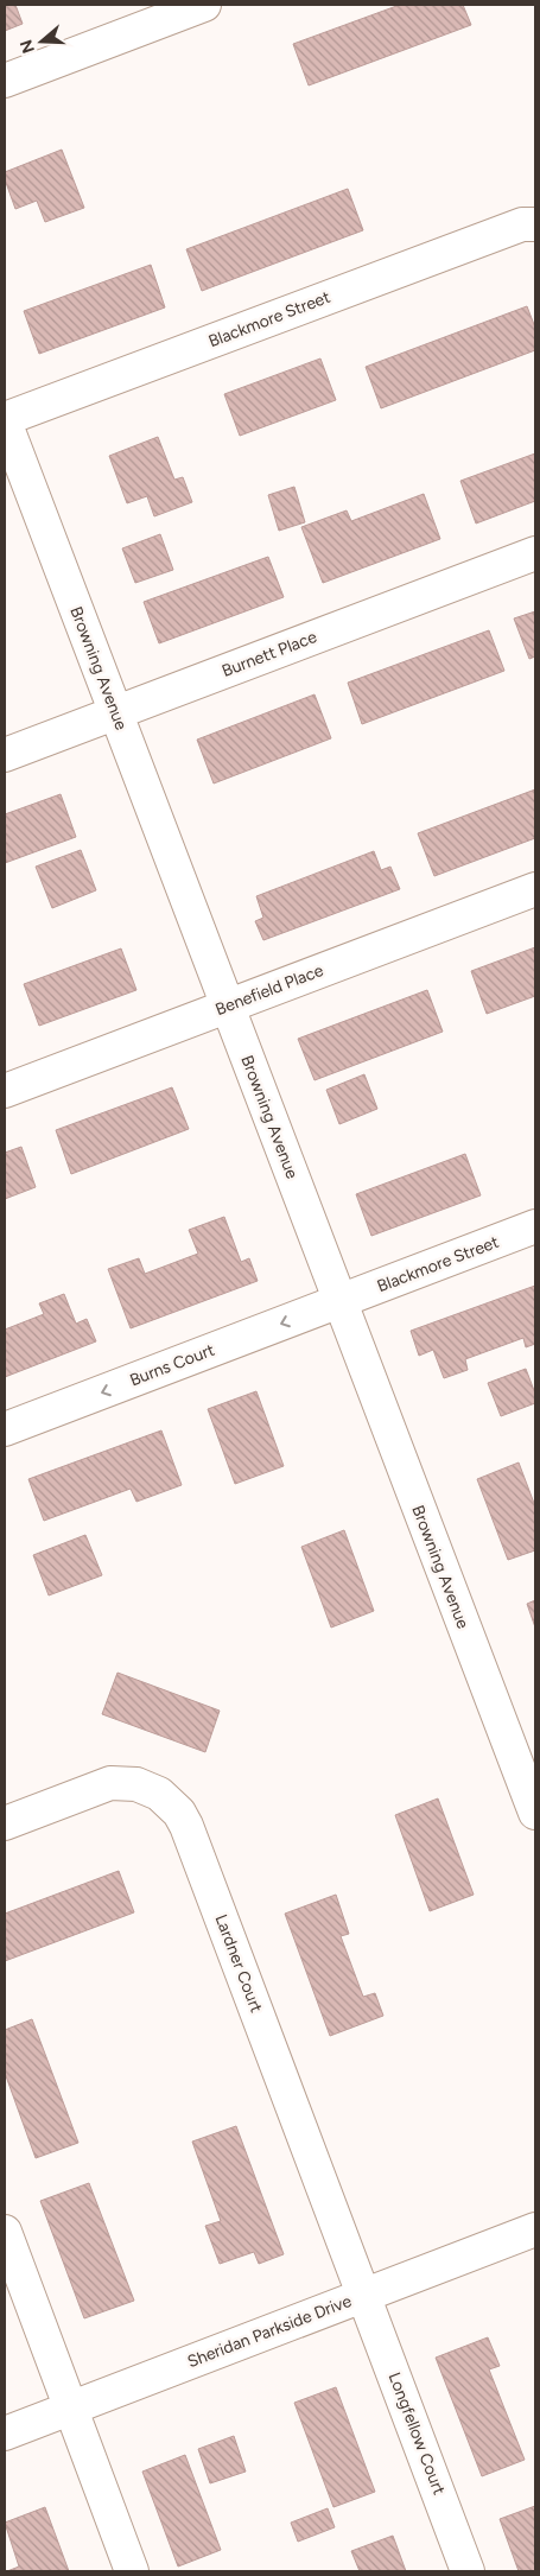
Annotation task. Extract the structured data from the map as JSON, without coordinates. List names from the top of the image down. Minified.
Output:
{"streets":{"street":["Blackmore Street","Burnett Place","Browning Avenue","Benefield Place","Burns Court","Lardner Court","Sheridan Parkside Drive","Longfellow Court"]},"crossings":[["Blackmore Street","Browning Avenue"],["Blackmore Street","Burns Court"],["Burnett Place","Browning Avenue"],["Browning Avenue","Benefield Place"],["Browning Avenue","Burns Court"],["Lardner Court","Sheridan Parkside Drive"],["Lardner Court","Longfellow Court"],["Sheridan Parkside Drive","Longfellow Court"]],"one_way":["Burns Court"],"north":"left"}
